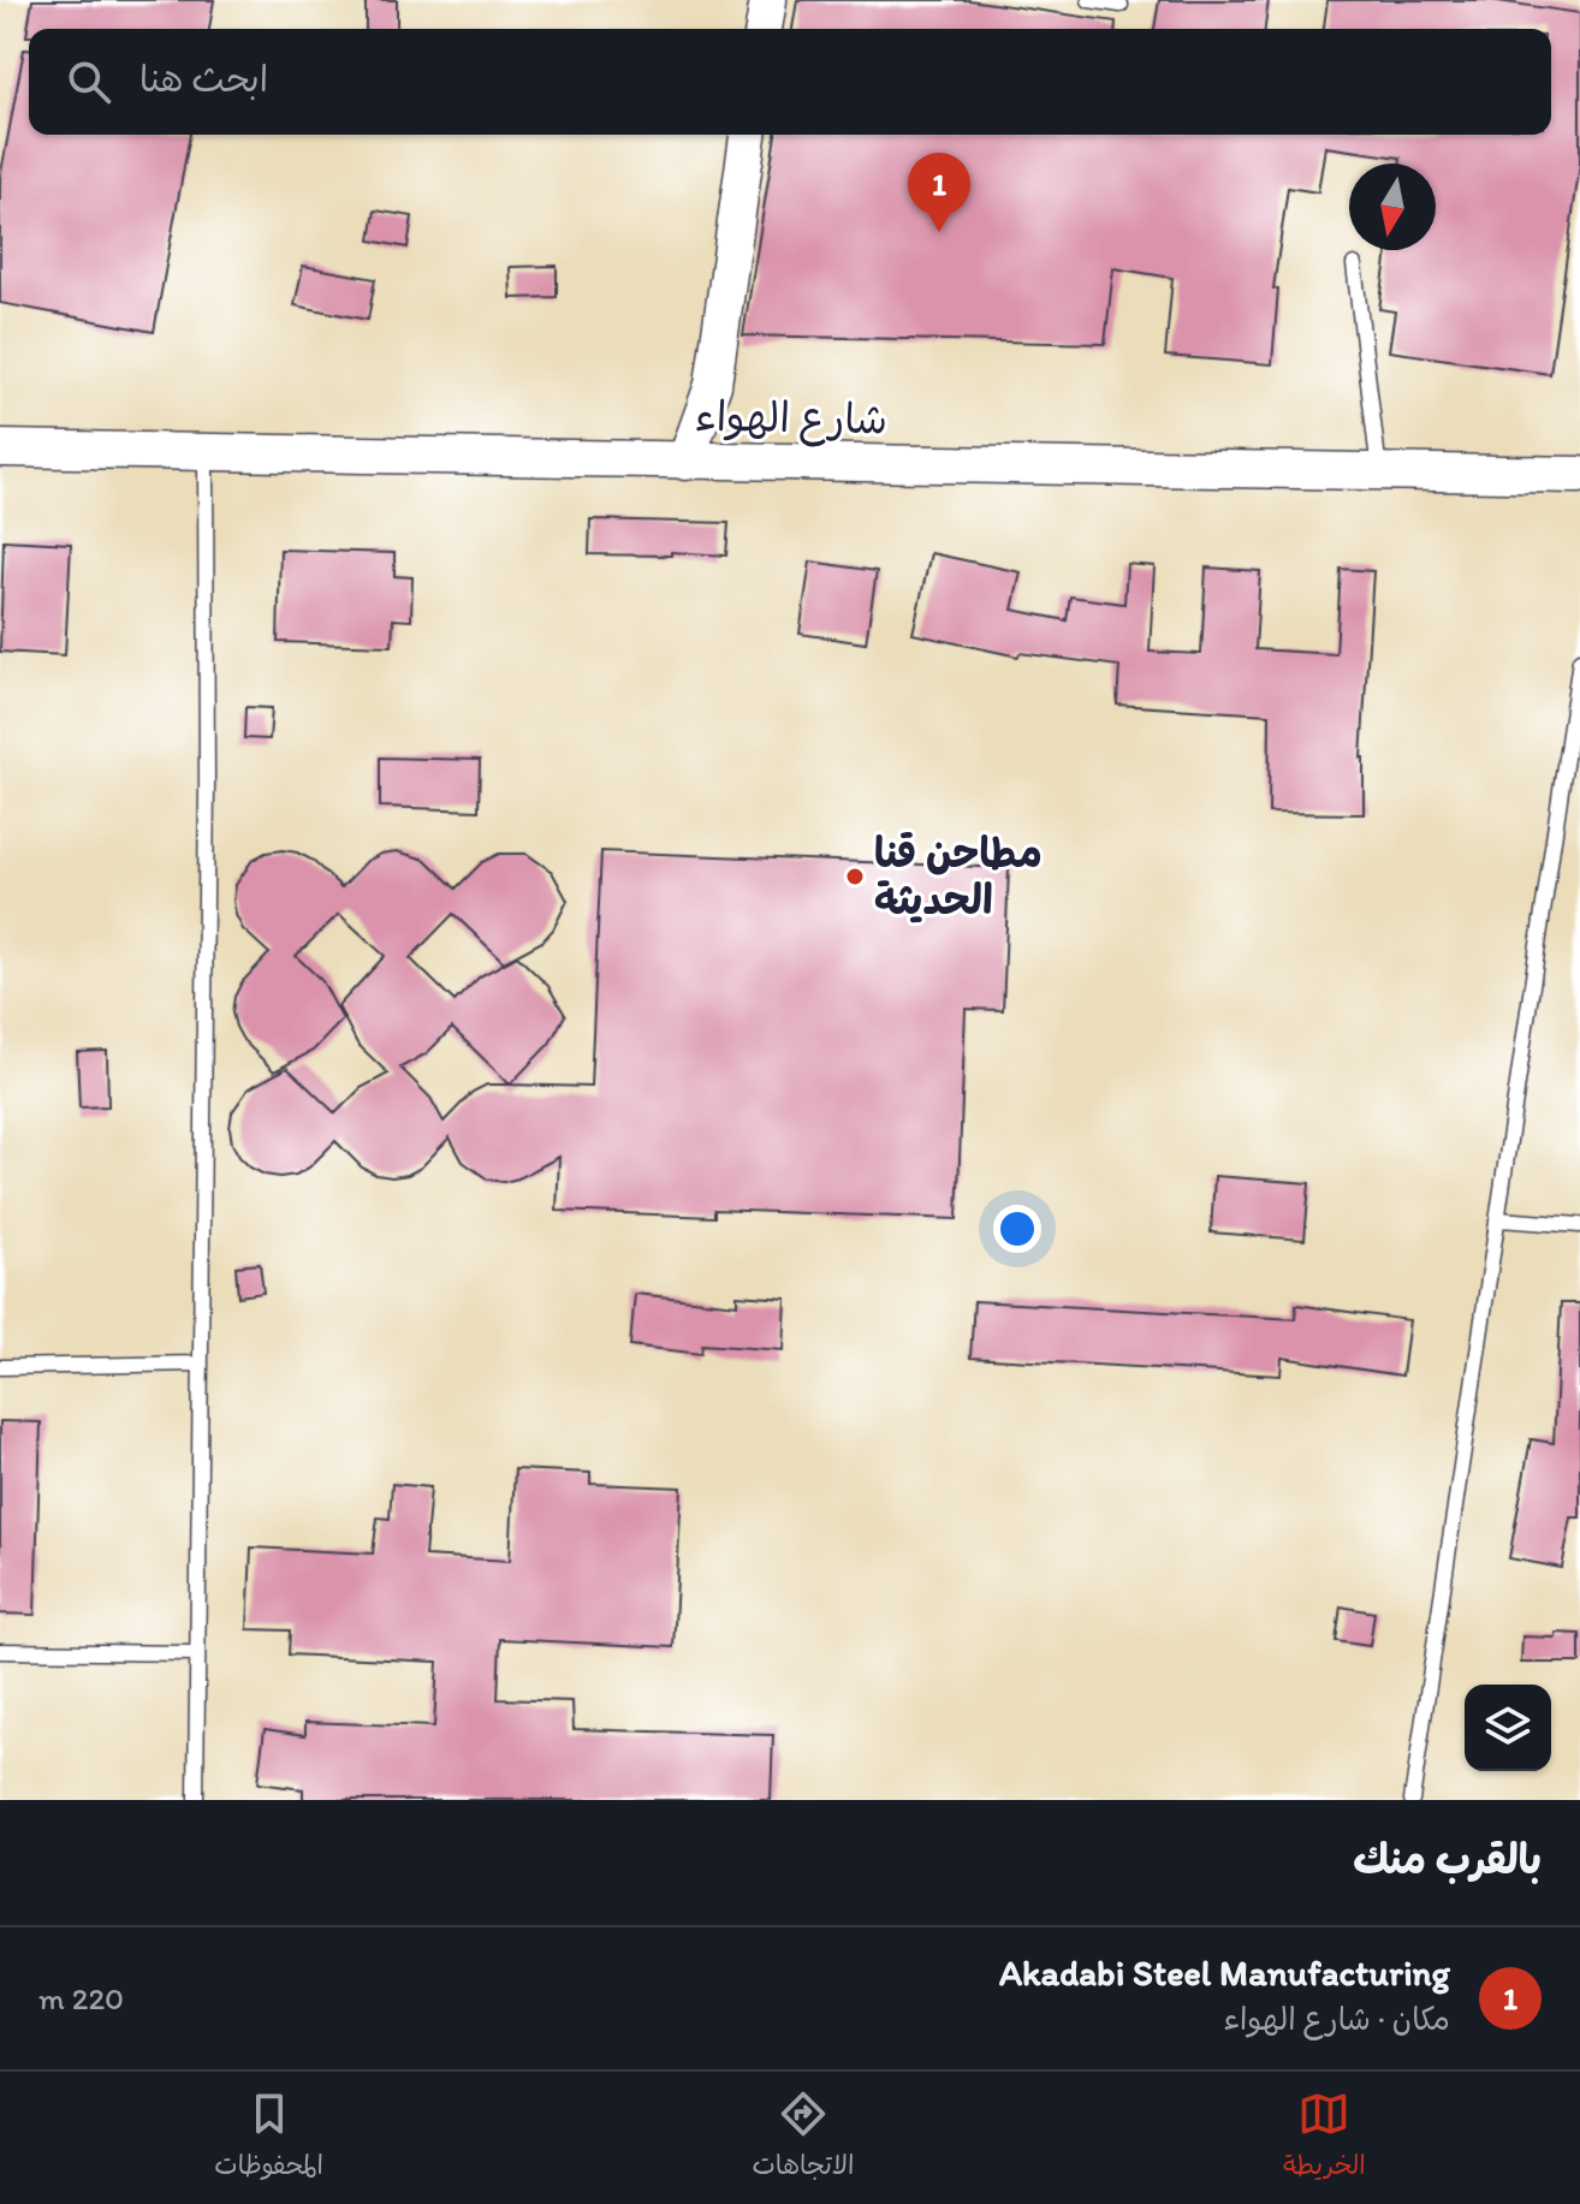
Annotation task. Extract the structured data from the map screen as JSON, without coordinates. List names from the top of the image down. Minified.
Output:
{"streets":{"street":["شارع الهواء"]},"places":["مطاحن قنا الحديثة"],"north":"bottom","page":{"search":"ابحث هنا","pins":"1","heading":"بالقرب منك","list":[{"mark":"1","name":"Akadabi Steel Manufacturing","note":"مكان · شارع الهواء","value":"220 m"}],"nav":["الخريطة","الاتجاهات","المحفوظات"]}}
